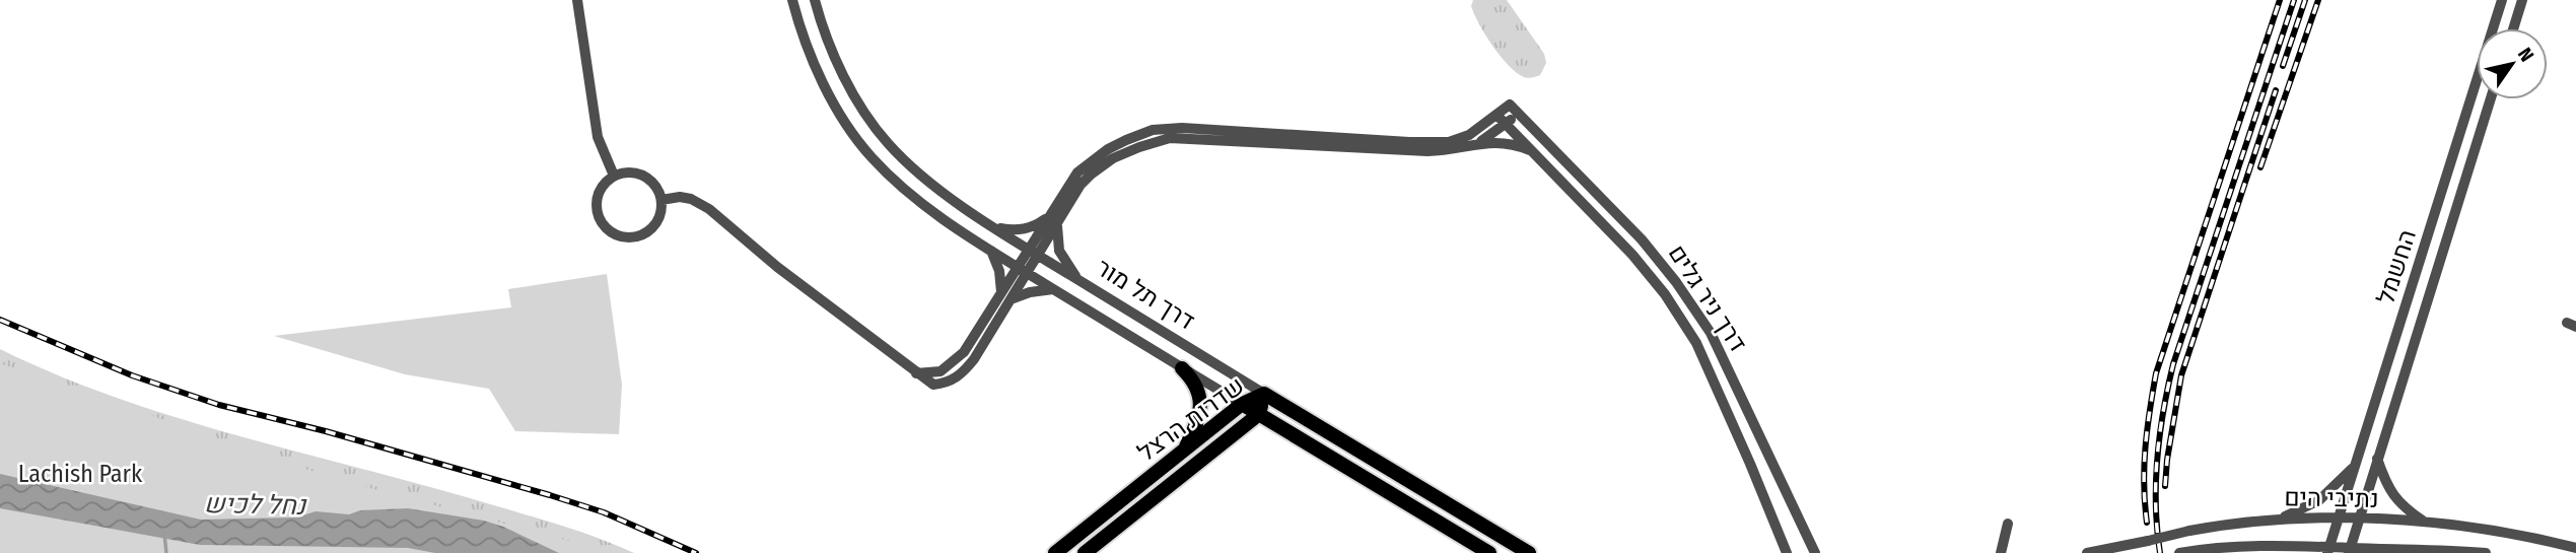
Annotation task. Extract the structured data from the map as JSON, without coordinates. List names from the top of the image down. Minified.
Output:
{"streets":{"main road":["דרך תל מור","שדרות הרצל"],"street":["החשמל","דרך ניר גלים","נתיבי הים"]},"crossings":[["החשמל","נתיבי הים"],["דרך תל מור","שדרות הרצל"]],"water":["נחל לכיש"],"parks":["Lachish Park"],"north":"top right"}
